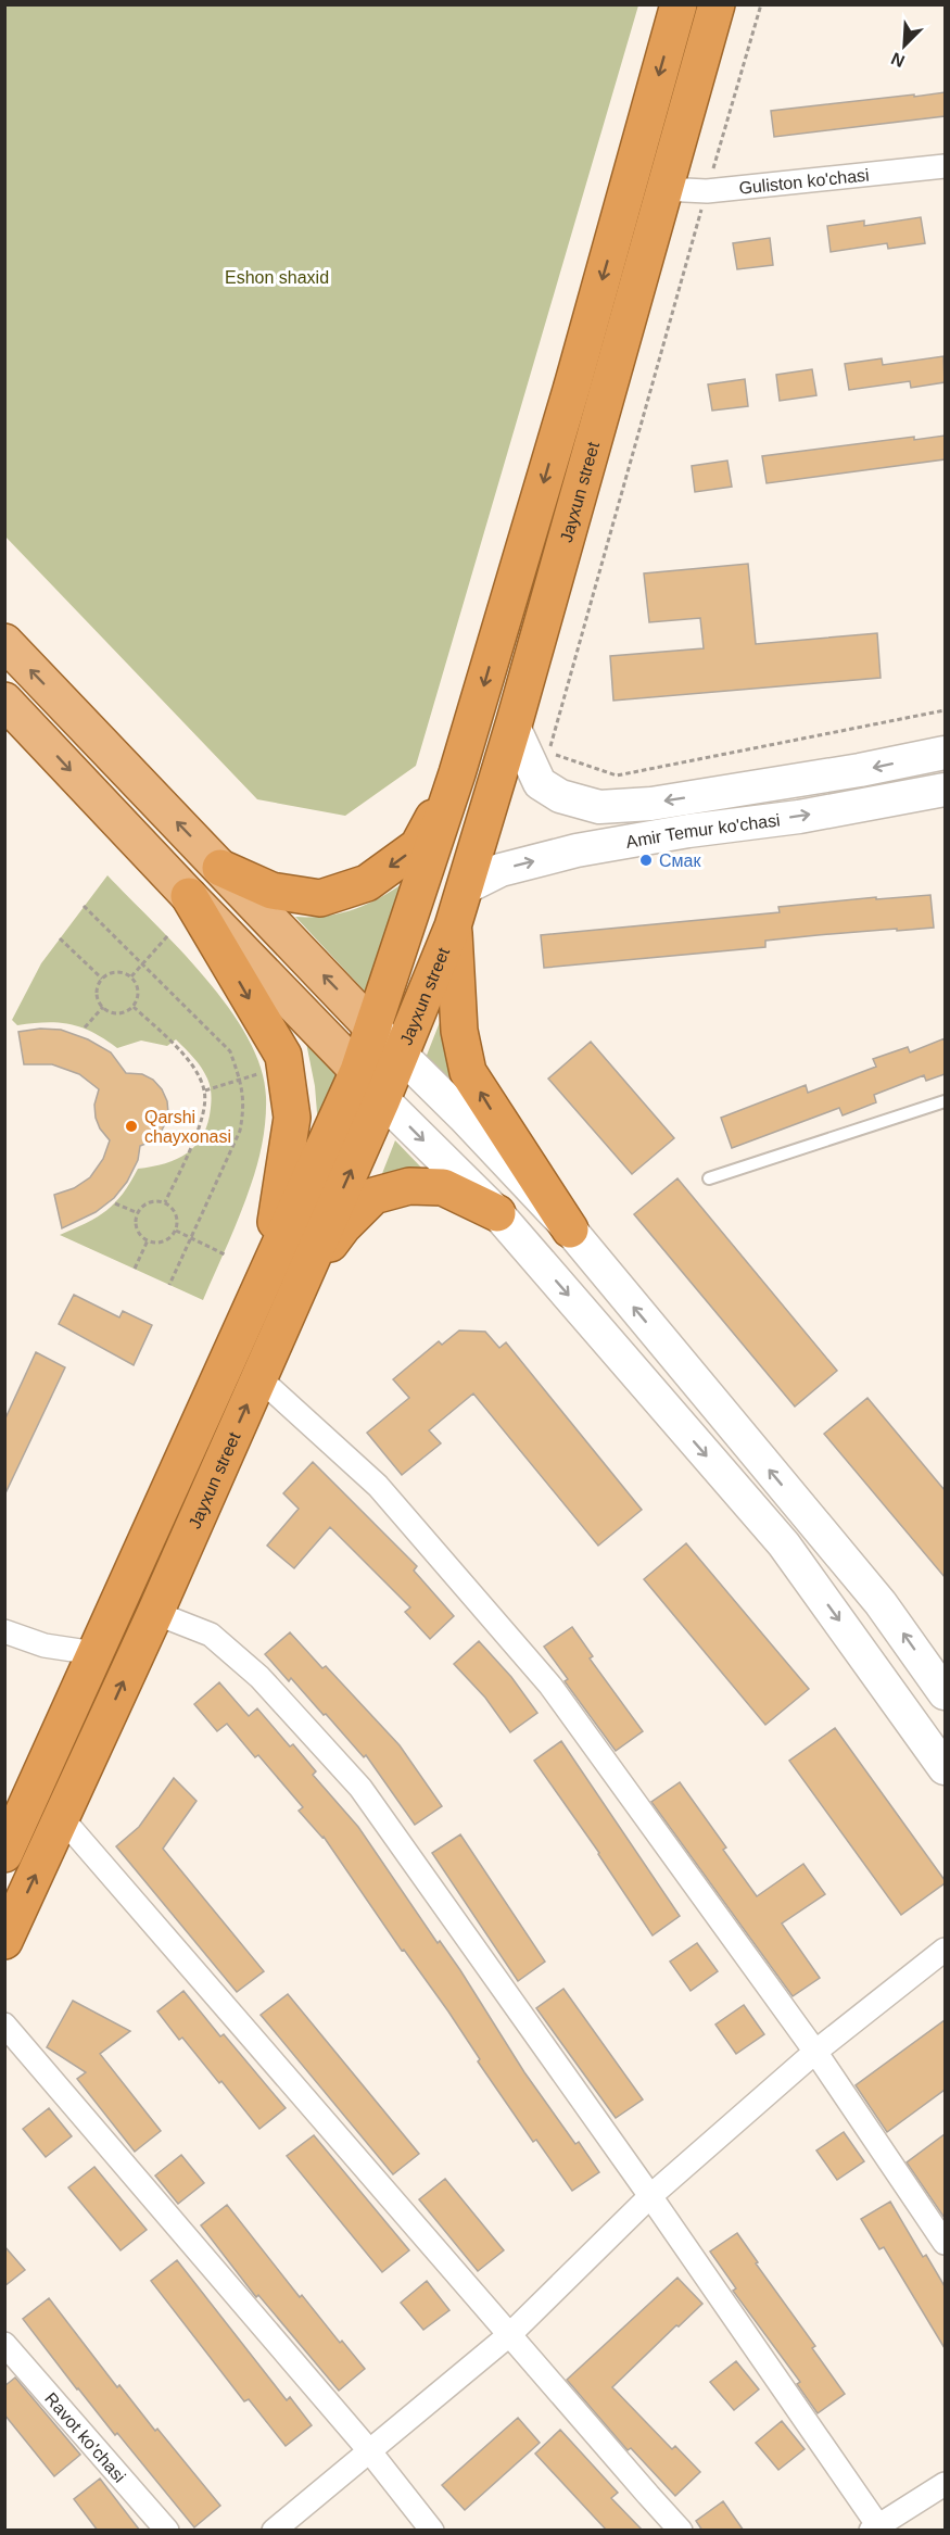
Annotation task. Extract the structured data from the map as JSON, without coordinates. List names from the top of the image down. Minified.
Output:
{"streets":{"highway":["Jayxun street"],"main road":["Amir Temur ko'chasi"],"street":["Guliston ko'chasi","Ravot ko'chasi"]},"crossings":[["Guliston ko'chasi","Jayxun street"],["Jayxun street","Amir Temur ko'chasi"]],"parks":["Eshon shaxid"],"places":["Смак","Qarshi chayxonasi"],"north":"bottom left"}
